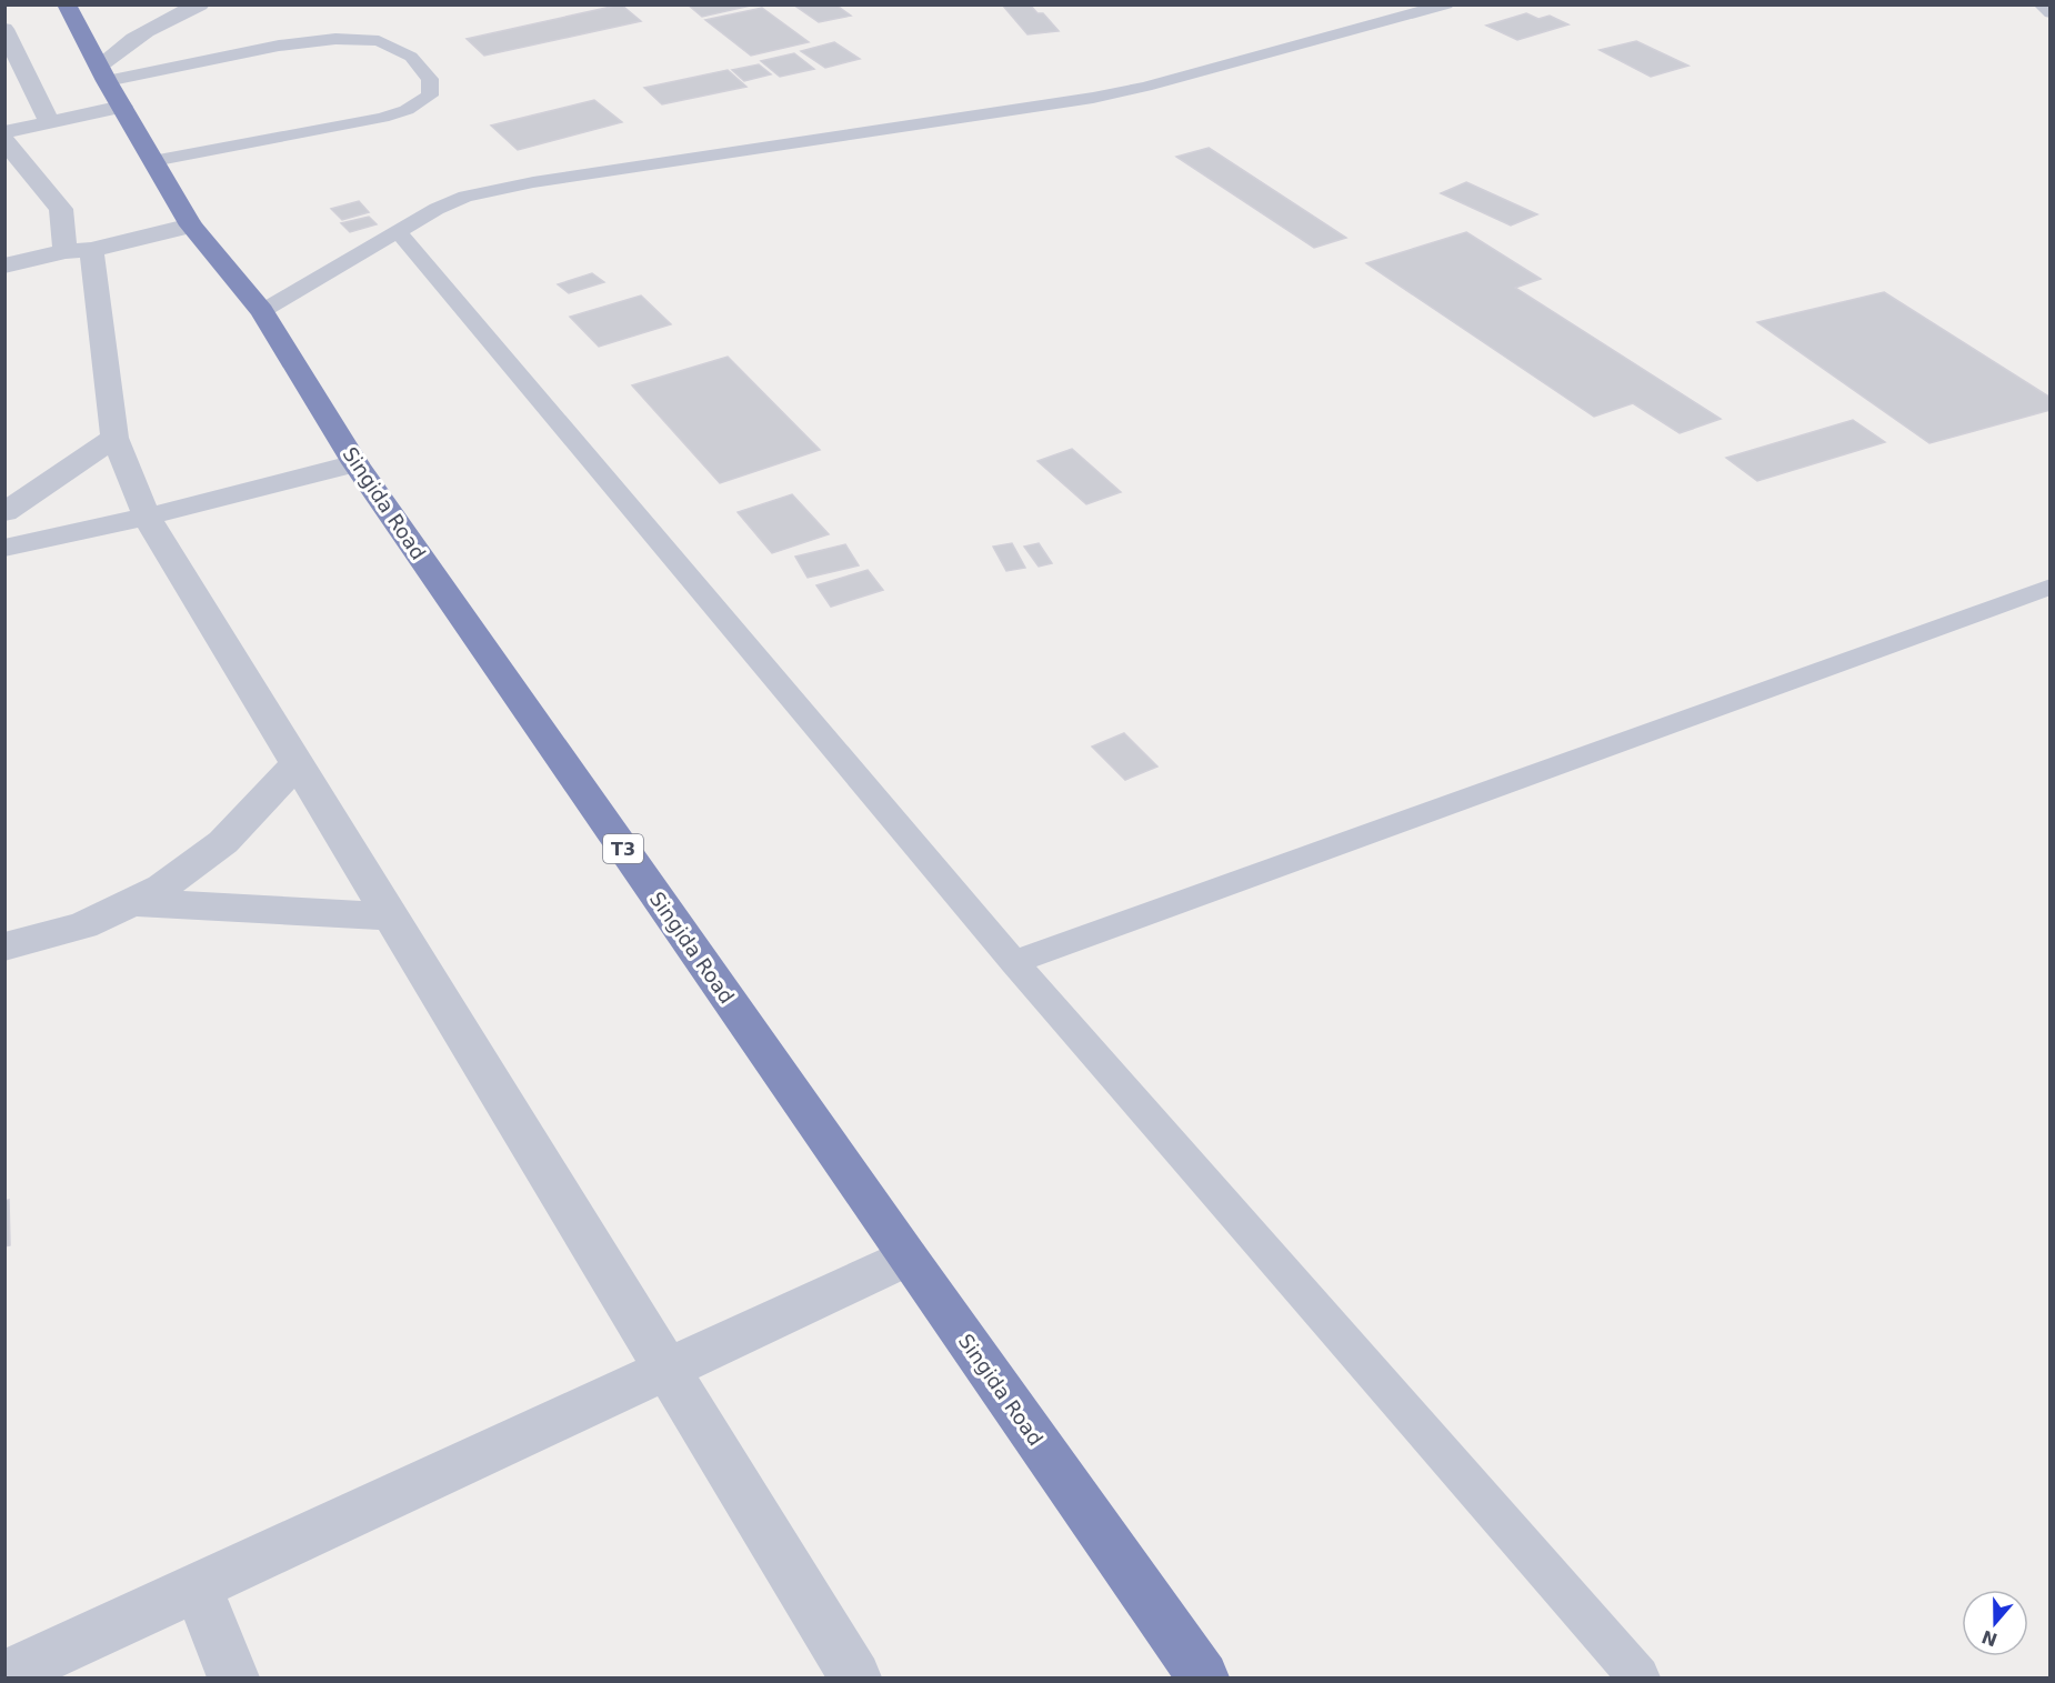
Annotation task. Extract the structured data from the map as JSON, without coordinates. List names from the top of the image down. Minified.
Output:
{"streets":{"highway":["Singida Road","T3"]},"north":"bottom"}
